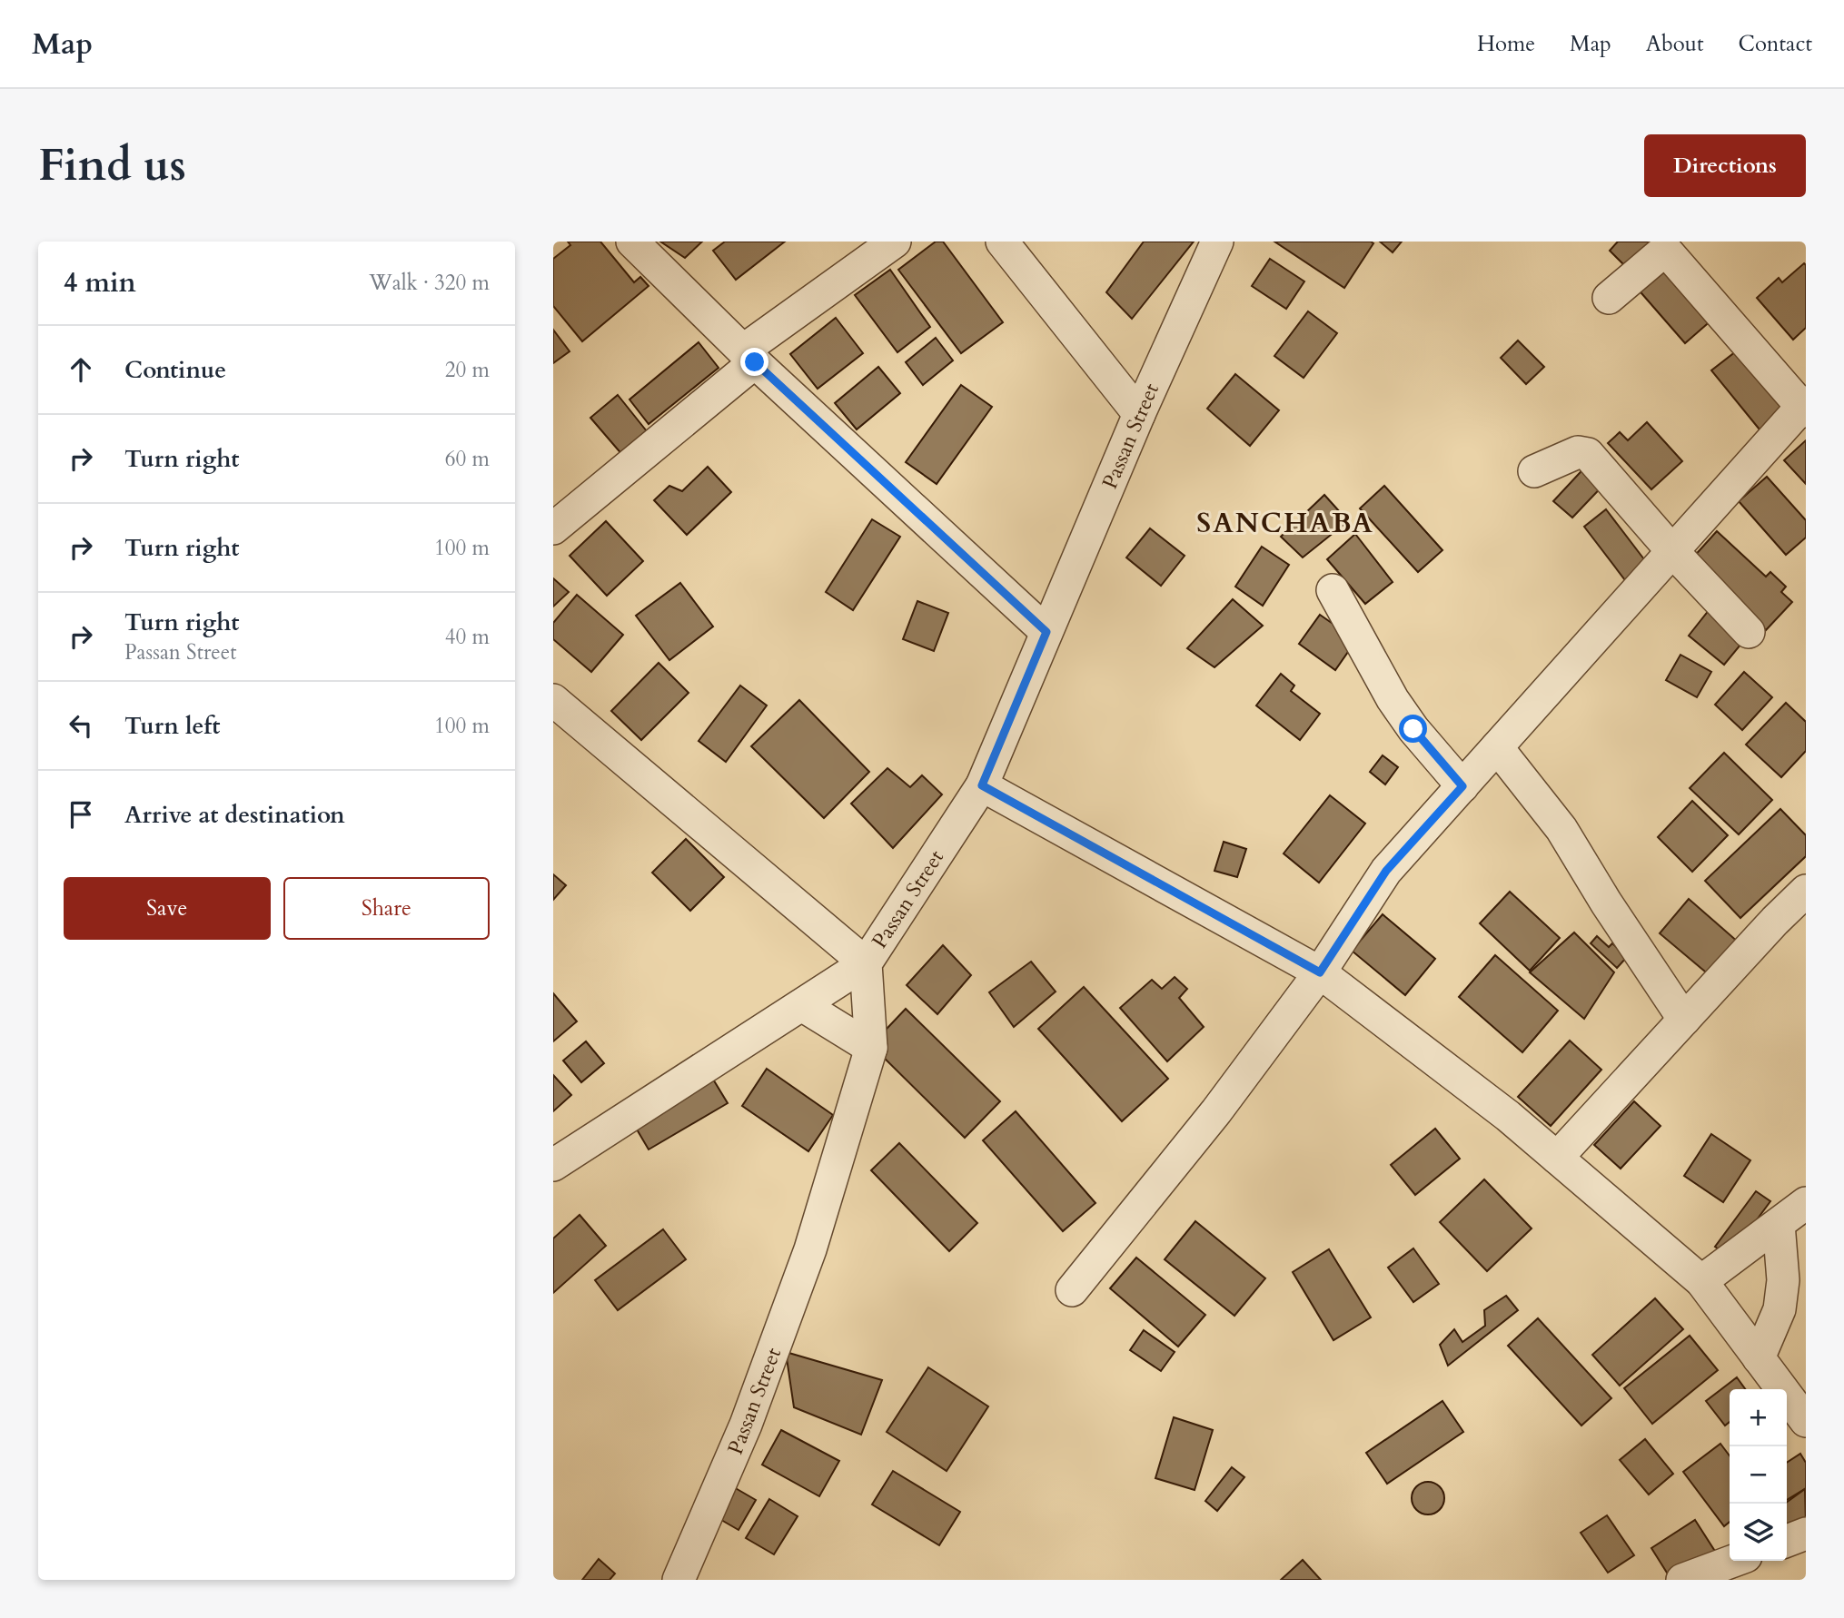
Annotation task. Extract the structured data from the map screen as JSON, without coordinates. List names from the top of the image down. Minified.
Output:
{"streets":{"street":["Passan Street"]},"districts":["SANCHABA"],"page":{"header":"Map","nav":["Home","Map","About","Contact"],"buttons":["Directions",["Save","Share"]],"title":"Find us","heading":["4 min","Walk · 320 m"],"list":[["Continue","20 m"],["Turn right","60 m"],["Turn right","100 m"],["Turn right","Passan Street","40 m"],["Turn left","100 m"],"Arrive at destination"],"map_buttons":["+","−"]}}
